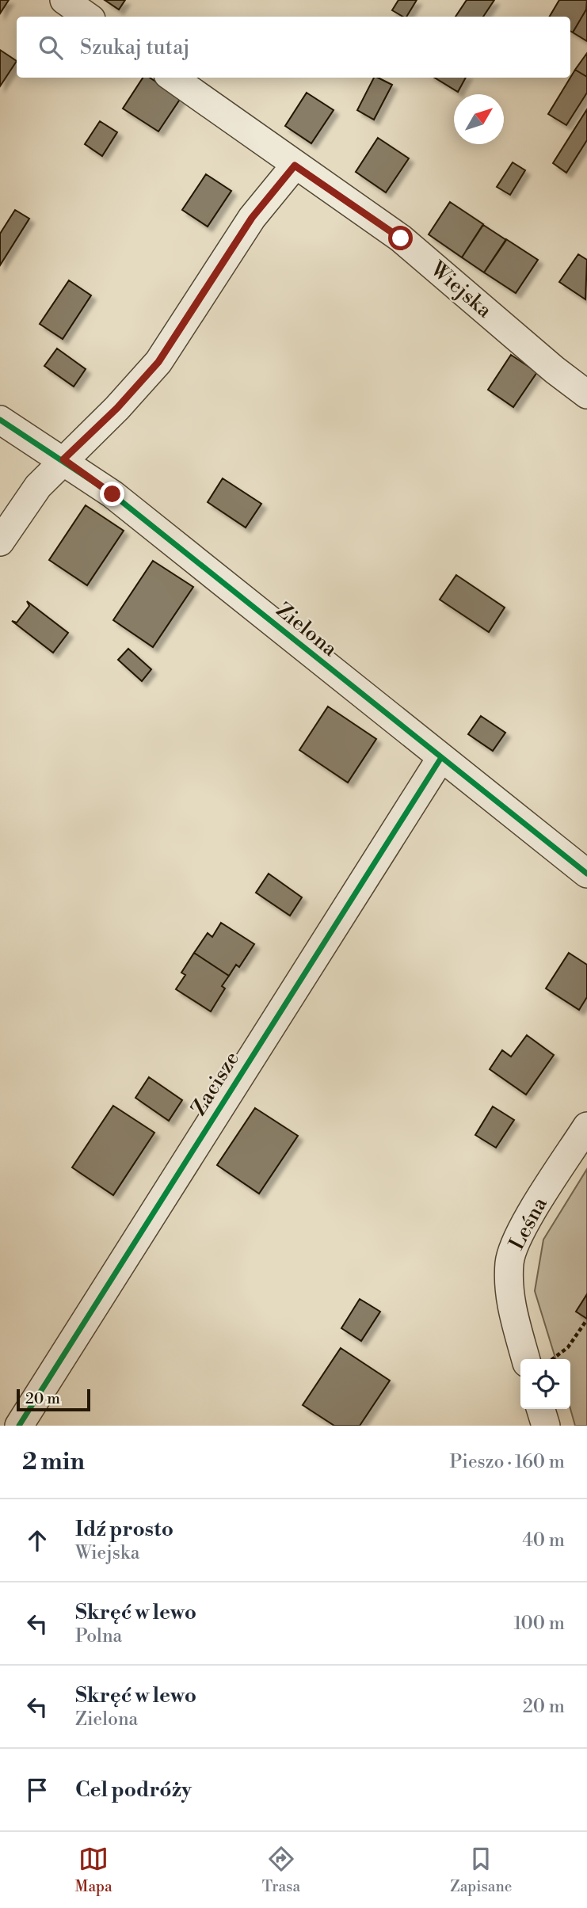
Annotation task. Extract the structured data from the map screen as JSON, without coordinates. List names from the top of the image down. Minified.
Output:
{"streets":{"street":["Wiejska","Zielona","Zacisze","Leśna"]},"crossings":[["Zielona","Zacisze"]],"scale_bar":"20 m","north":"top right","page":{"search":"Szukaj tutaj","scale":"20 m","heading":["2 min","Pieszo · 160 m"],"list":[["Idź prosto","Wiejska","40 m"],["Skręć w lewo","Polna","100 m"],["Skręć w lewo","Zielona","20 m"],"Cel podróży"],"nav":["Mapa","Trasa","Zapisane"]}}
